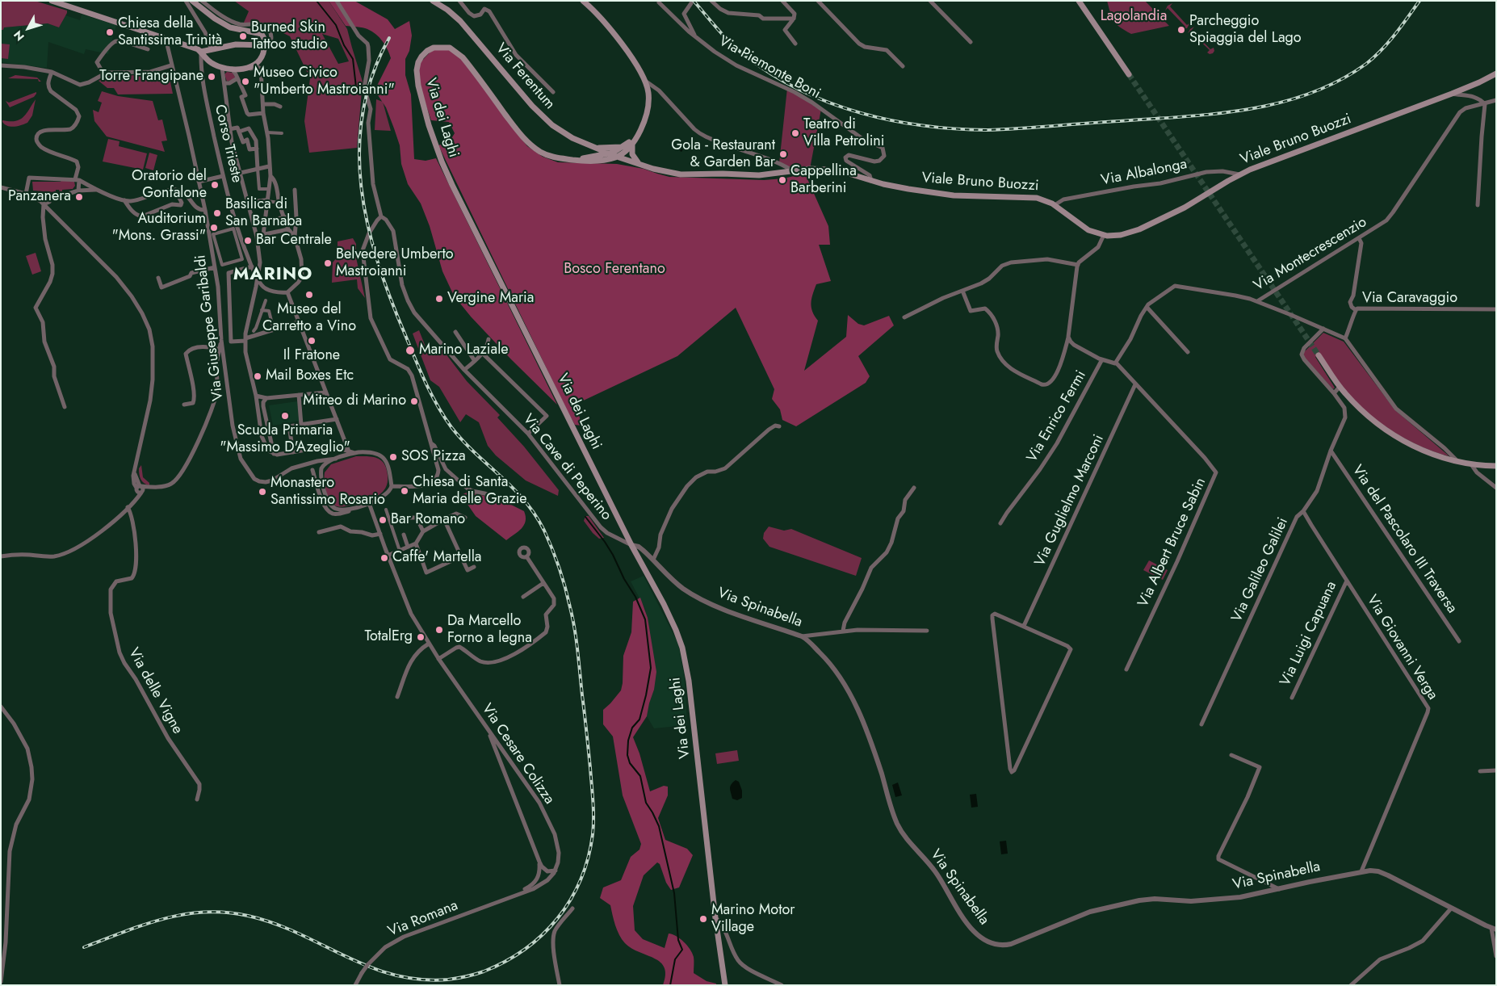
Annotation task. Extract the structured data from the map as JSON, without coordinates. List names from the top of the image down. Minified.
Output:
{"streets":{"main road":["Via Ferentum","Via dei Laghi","Viale Bruno Buozzi"],"street":["Via Piemonte Boni","Corso Trieste","Via Albalonga","Via Montecrescenzio","Via Caravaggio","Via Giuseppe Garibaldi","Via Enrico Fermi","Via Cave di Peperino","Via Guglielmo Marconi","Via del Pascolaro III Traversa","Via Albert Bruce Sabin","Via Galileo Galilei","Via Spinabella","Via Luigi Capuana","Via Giovanni Verga","Via delle Vigne","Via Cesare Colizza","Via Romana"]},"crossings":[["Via Piemonte Boni","Viale Bruno Buozzi"],["Via Ferentum","Via dei Laghi"],["Via Ferentum","Viale Bruno Buozzi"],["Via dei Laghi","Via Cave di Peperino"],["Via dei Laghi","Via Spinabella"],["Viale Bruno Buozzi","Via Albalonga"],["Via Montecrescenzio","Via Albert Bruce Sabin"],["Via Giuseppe Garibaldi","Via Cesare Colizza"],["Via Cave di Peperino","Via Spinabella"],["Via Guglielmo Marconi","Via Albert Bruce Sabin"],["Via del Pascolaro III Traversa","Via Galileo Galilei"],["Via Galileo Galilei","Via Giovanni Verga"],["Via Spinabella","Via Giovanni Verga"],["Via Luigi Capuana","Via Giovanni Verga"],["Via Cesare Colizza","Via Romana"]],"districts":["MARINO"],"parks":["Lagolandia","Bosco Ferentano"],"places":["Parcheggio Spiaggia del Lago","Chiesa della Santissima Trinità","Burned Skin Tattoo studio","Torre Frangipane","Museo Civico \"Umberto Mastroianni\"","Teatro di Villa Petrolini","Gola - Restaurant & Garden Bar","Cappellina Barberini","Oratorio del Gonfalone","Panzanera","Basilica di San Barnaba","Auditorium \"Mons. Grassi\"","Bar Centrale","Belvedere Umberto Mastroianni","Museo del Carretto a Vino","Vergine Maria","Il Fratone","Marino Laziale","Mail Boxes Etc","Mitreo di Marino","Scuola Primaria \"Massimo D'Azeglio\"","SOS Pizza","Chiesa di Santa Maria delle Grazie","Monastero Santissimo Rosario","Bar Romano","Caffe' Martella","Da Marcello Forno a legna","TotalErg","Marino Motor Village"],"north":"bottom left"}
